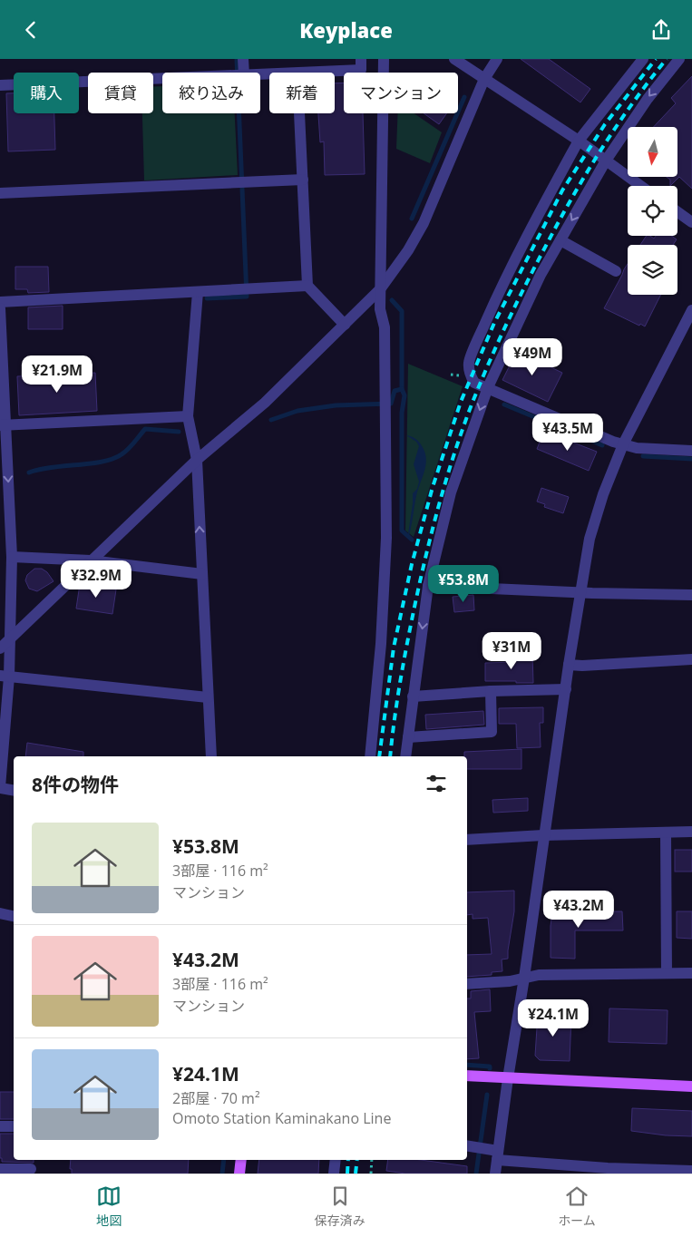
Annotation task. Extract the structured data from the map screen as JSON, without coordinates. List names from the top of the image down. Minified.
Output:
{"north":"bottom","page":{"header":"Keyplace","chip":["購入","賃貸","絞り込み","新着","マンション"],"price":["¥49M","¥21.9M","¥43.5M","¥32.9M","¥53.8M","¥31M","¥43.2M","¥24.1M"],"heading":"8件の物件","list":[{"name":"¥53.8M","note":"3部屋 · 116 m² · マンション"},{"name":"¥43.2M","note":"3部屋 · 116 m² · マンション"},{"name":"¥24.1M","note":"2部屋 · 70 m² · Omoto Station Kaminakano Line"}],"tabs":["地図","保存済み","ホーム"]}}
